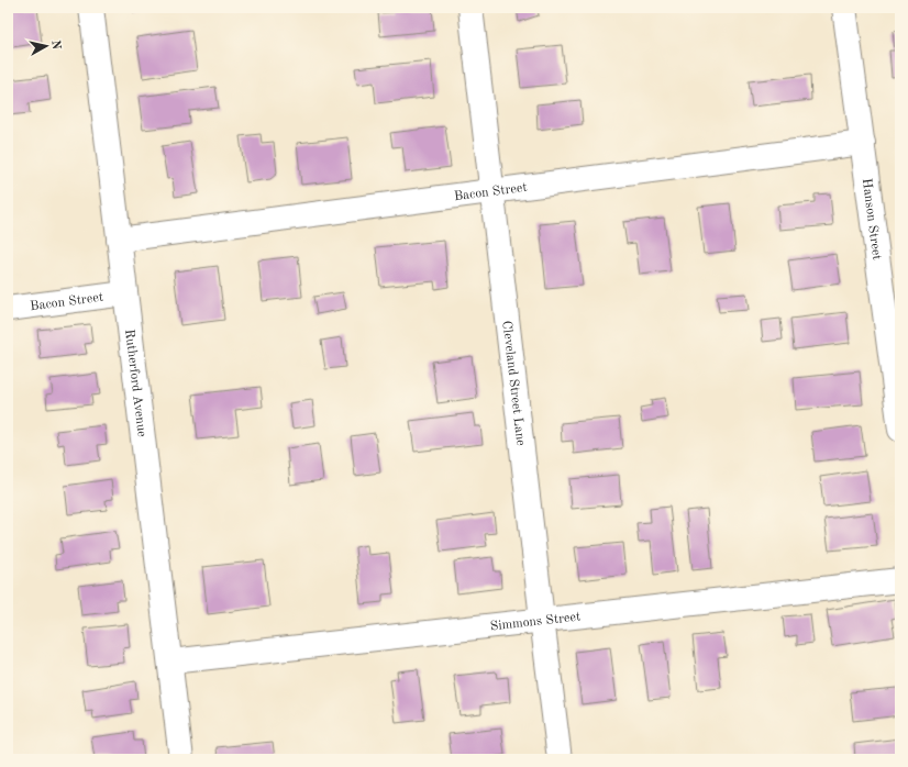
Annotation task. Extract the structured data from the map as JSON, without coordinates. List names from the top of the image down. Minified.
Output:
{"streets":{"street":["Bacon Street","Hanson Street","Rutherford Avenue","Cleveland Street Lane","Simmons Street"]},"crossings":[["Bacon Street","Hanson Street"],["Bacon Street","Rutherford Avenue"],["Bacon Street","Cleveland Street Lane"],["Rutherford Avenue","Simmons Street"],["Cleveland Street Lane","Simmons Street"]],"north":"right"}
